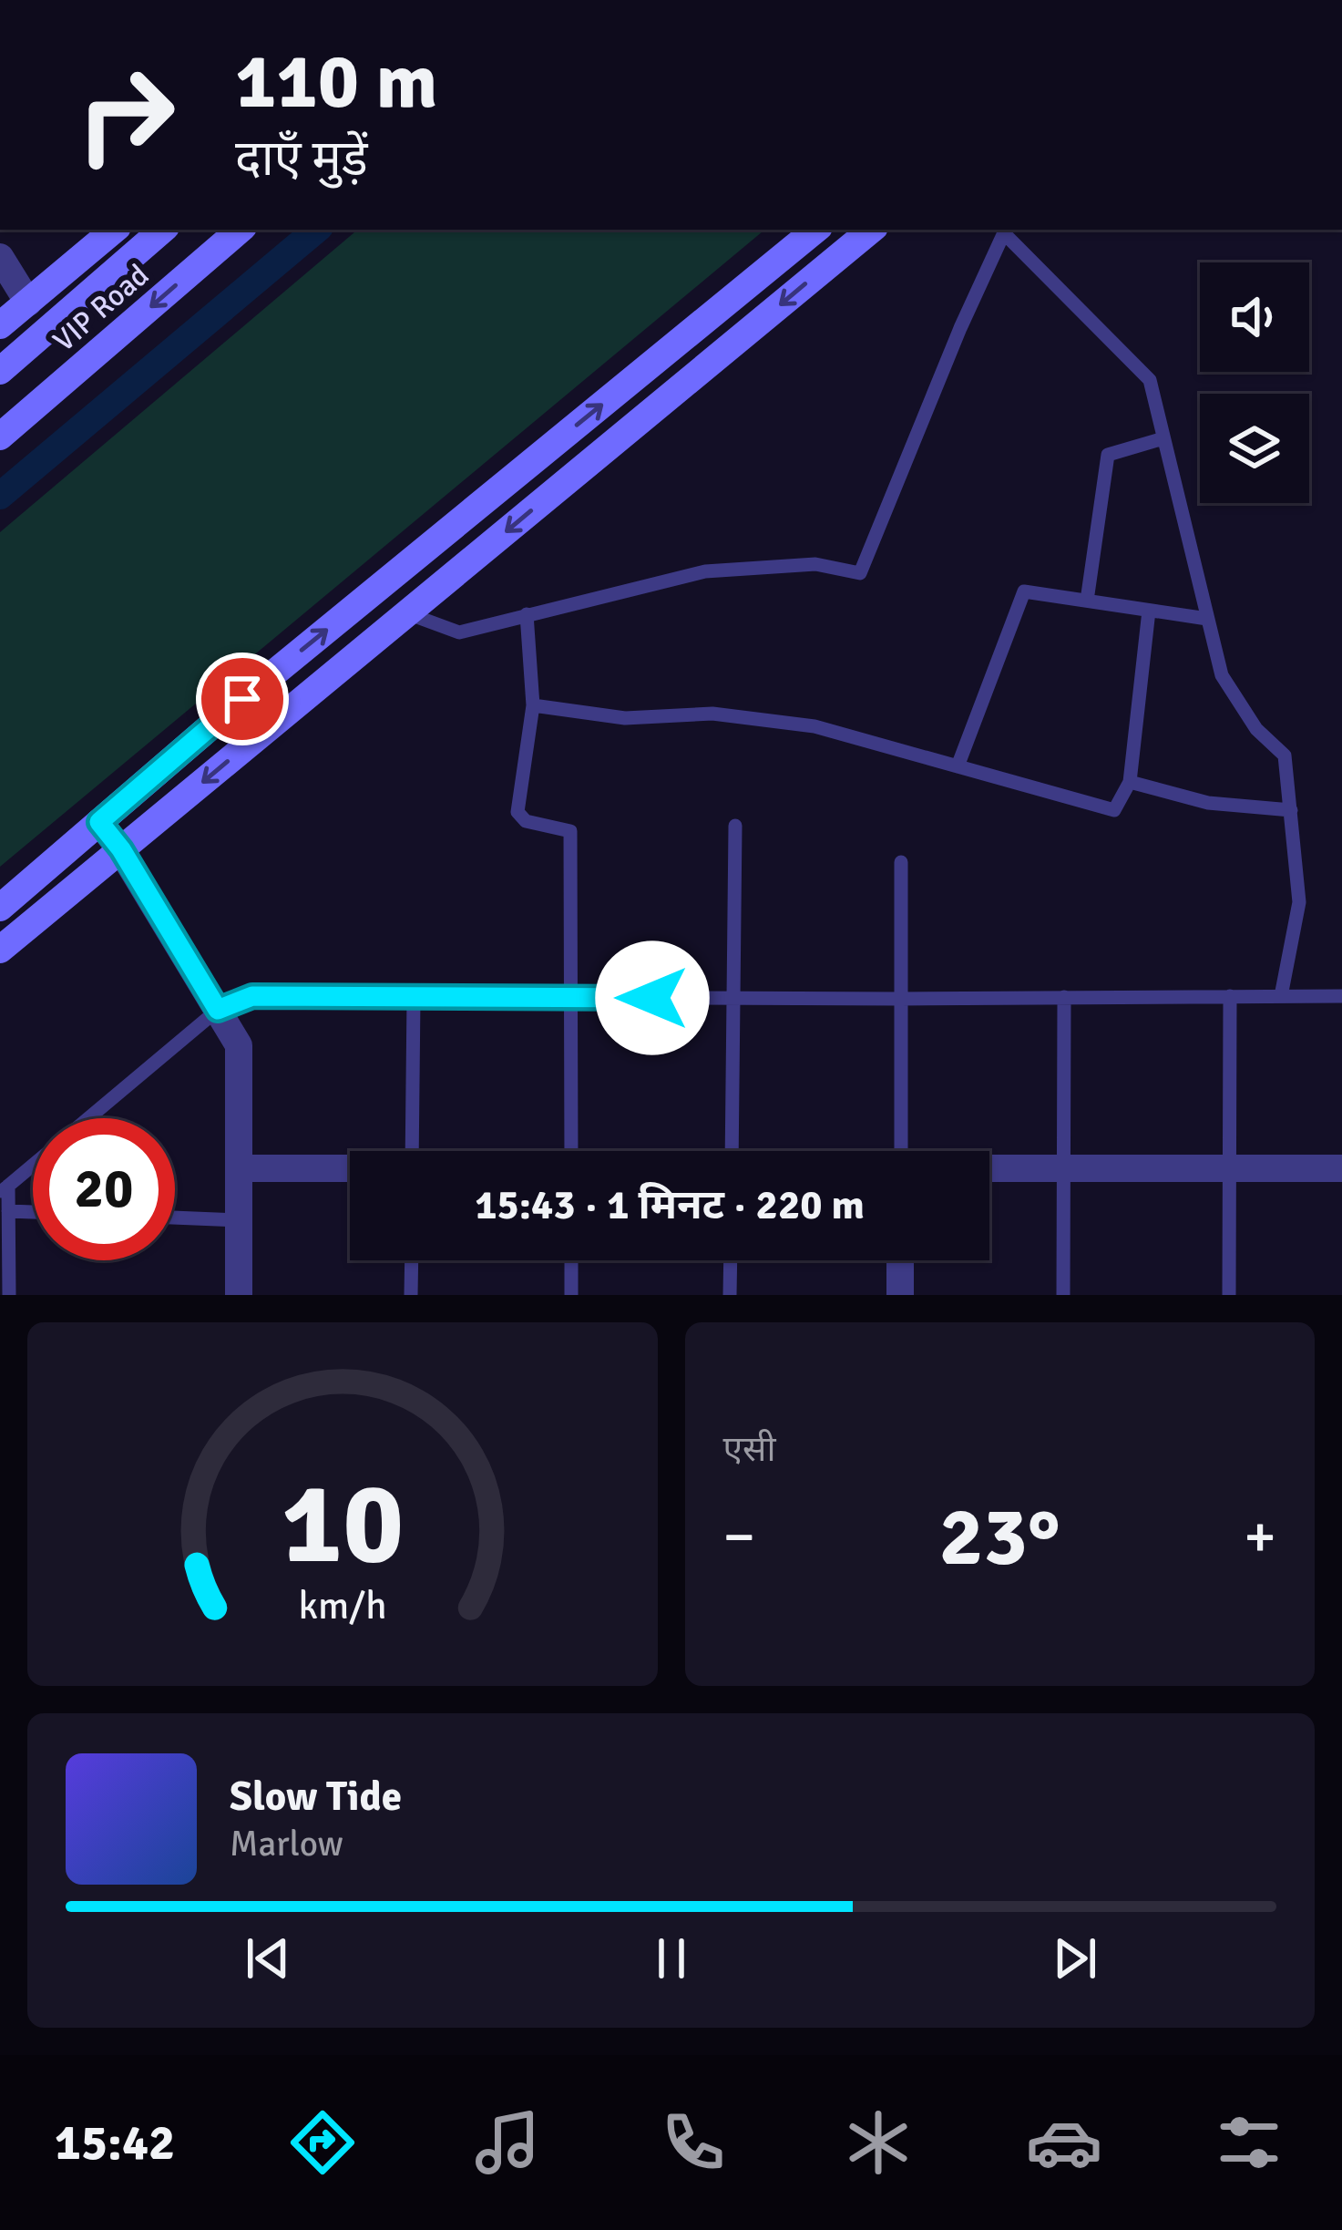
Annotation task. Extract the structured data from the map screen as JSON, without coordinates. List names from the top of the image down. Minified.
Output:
{"streets":{"street":["VIP Road"]},"page":{"turn":["110 m","दाएँ मुड़ें"],"limit":"20","trip":"15:43 · 1 मिनट · 220 m","tile":"एसी","heat":["−","23°","+"],"song":["Slow Tide","Marlow"],"tabs":"15:42","gauge":["10","km/h"]}}
